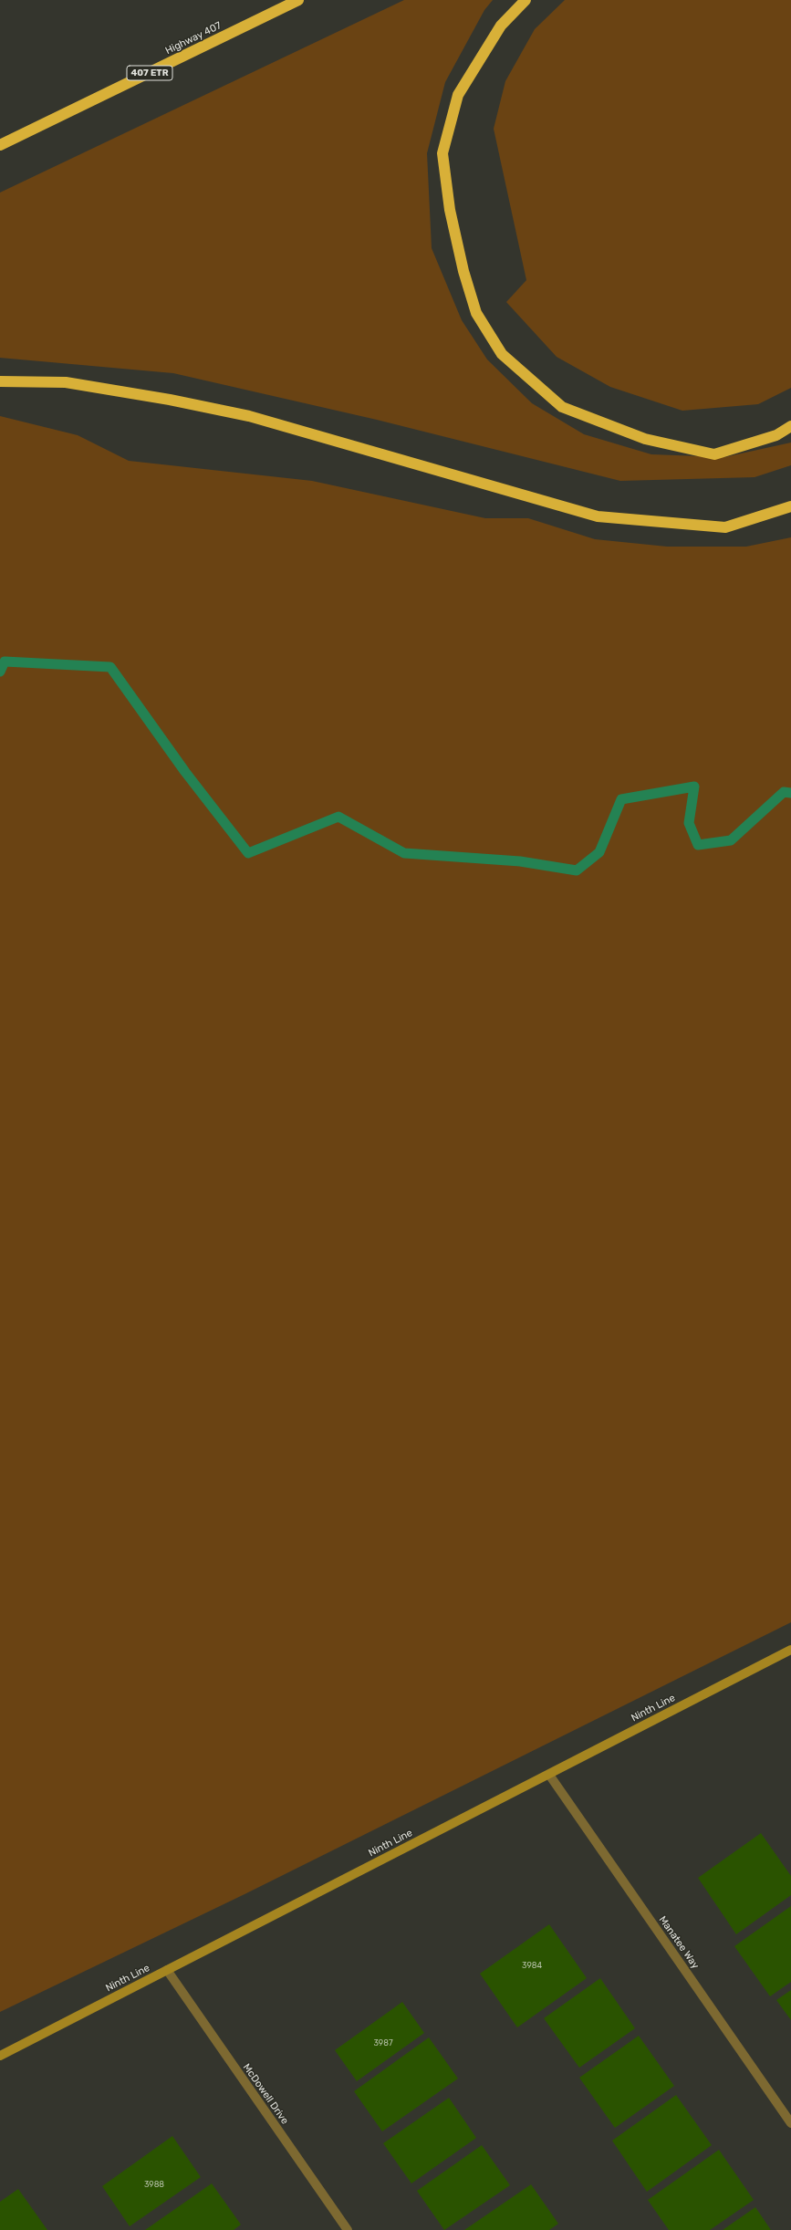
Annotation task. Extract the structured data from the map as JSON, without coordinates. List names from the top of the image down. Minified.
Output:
{"streets":{"highway":["Highway 407","407 ETR"],"main road":["Ninth Line"],"street":["Manatee Way","McDowell Drive"]},"crossings":[["Ninth Line","Manatee Way"],["Ninth Line","McDowell Drive"]],"house_numbers":["3984","3987","3988"]}
